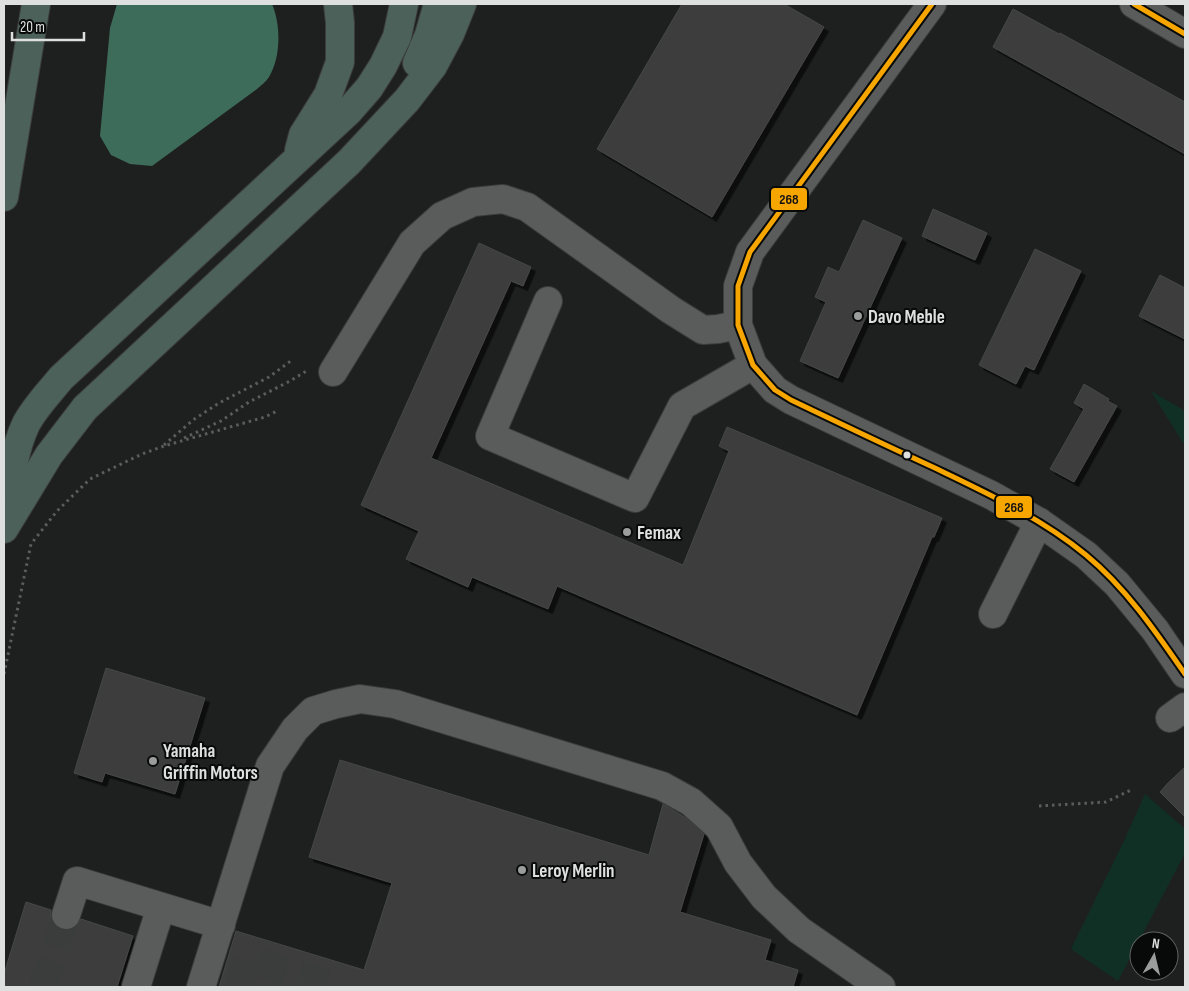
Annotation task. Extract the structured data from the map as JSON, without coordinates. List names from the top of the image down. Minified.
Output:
{"places":["Davo Meble","Femax","Yamaha Griffin Motors","Leroy Merlin"],"lines":["transit line 268"],"scale_bar":"20 m","north":"top"}
